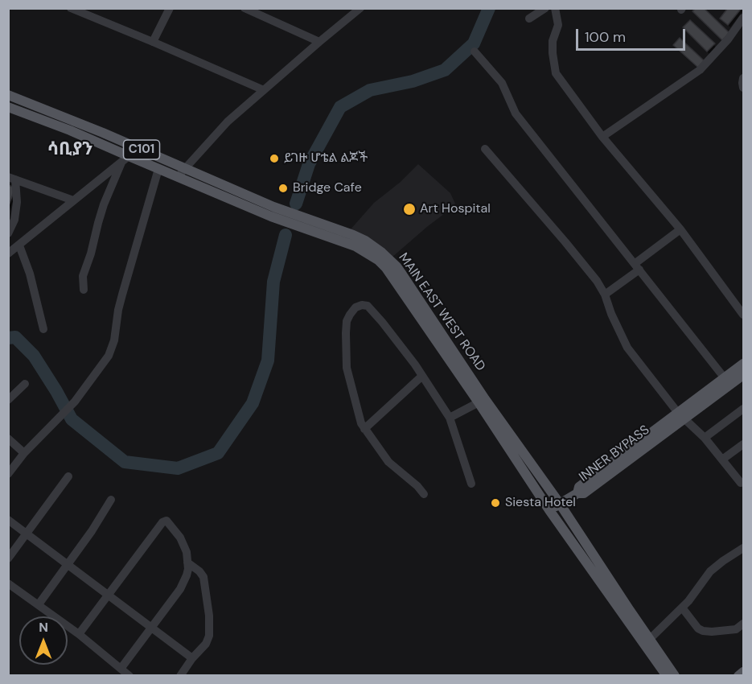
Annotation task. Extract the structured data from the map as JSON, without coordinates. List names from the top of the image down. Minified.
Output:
{"streets":{"main road":["C101","MAIN EAST WEST ROAD","INNER BYPASS"]},"crossings":[["MAIN EAST WEST ROAD","INNER BYPASS"]],"districts":["ሳቢያን"],"places":["ይገዙ ሆቴል ልጆች","Bridge Cafe","Art Hospital","Siesta Hotel"],"scale_bar":"100 m","north":"top"}
